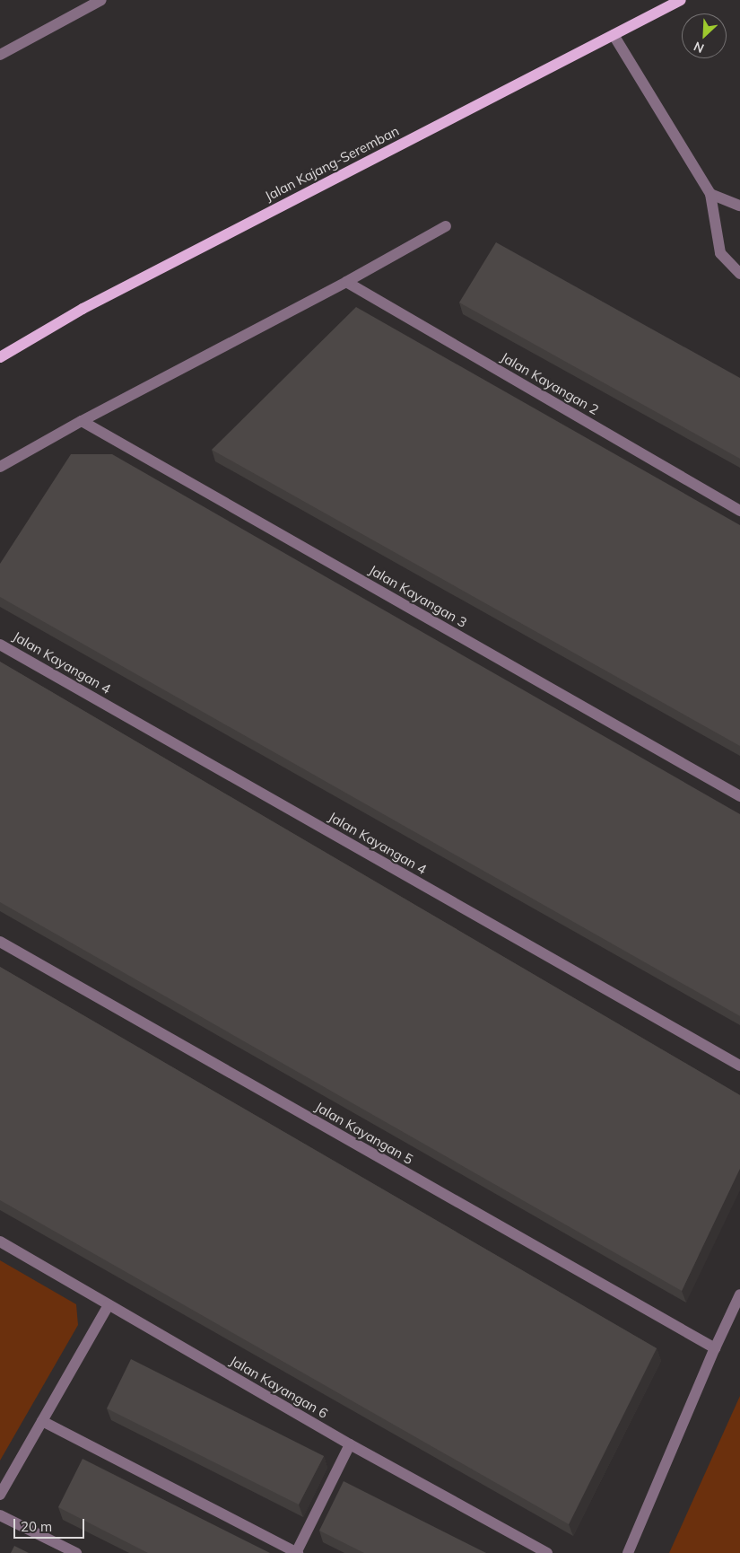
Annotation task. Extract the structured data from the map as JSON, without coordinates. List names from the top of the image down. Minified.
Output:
{"streets":{"main road":["Jalan Kajang-Seremban"],"street":["Jalan Kayangan 2","Jalan Kayangan 3","Jalan Kayangan 4","Jalan Kayangan 5","Jalan Kayangan 6"]},"scale_bar":"20 m","north":"bottom left"}
